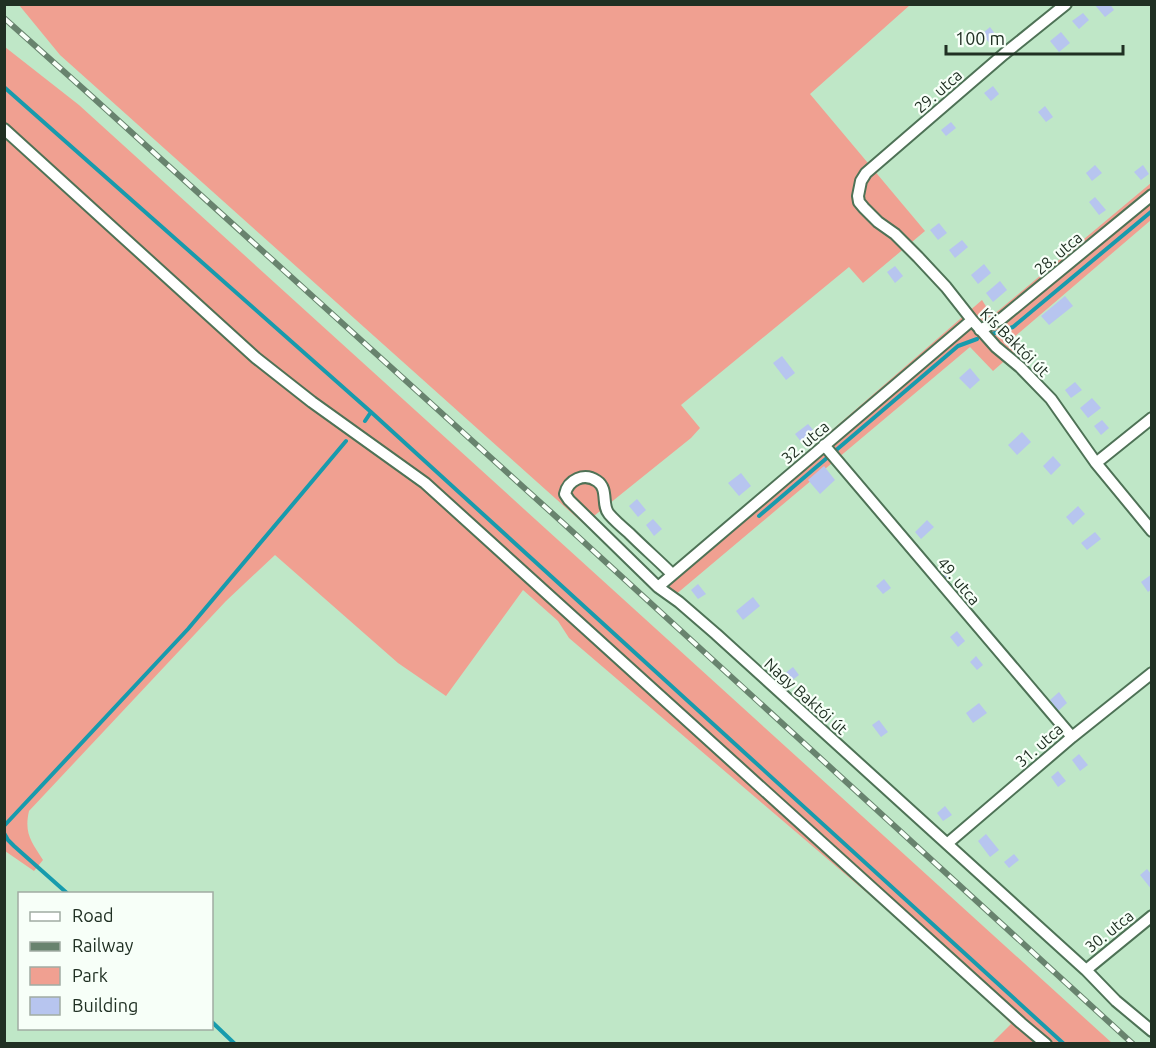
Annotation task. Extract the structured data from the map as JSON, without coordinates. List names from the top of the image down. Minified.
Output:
{"streets":{"street":["29. utca","28. utca","Kis Baktói út","32. utca","49. utca","Nagy Baktói út","31. utca","30. utca"]},"crossings":[["29. utca","Kis Baktói út"],["28. utca","Kis Baktói út"],["Kis Baktói út","32. utca"],["32. utca","49. utca"],["32. utca","Nagy Baktói út"],["49. utca","31. utca"],["Nagy Baktói út","31. utca"],["Nagy Baktói út","30. utca"]],"legend":["Road","Railway","Park","Building"],"scale_bar":"100 m"}
